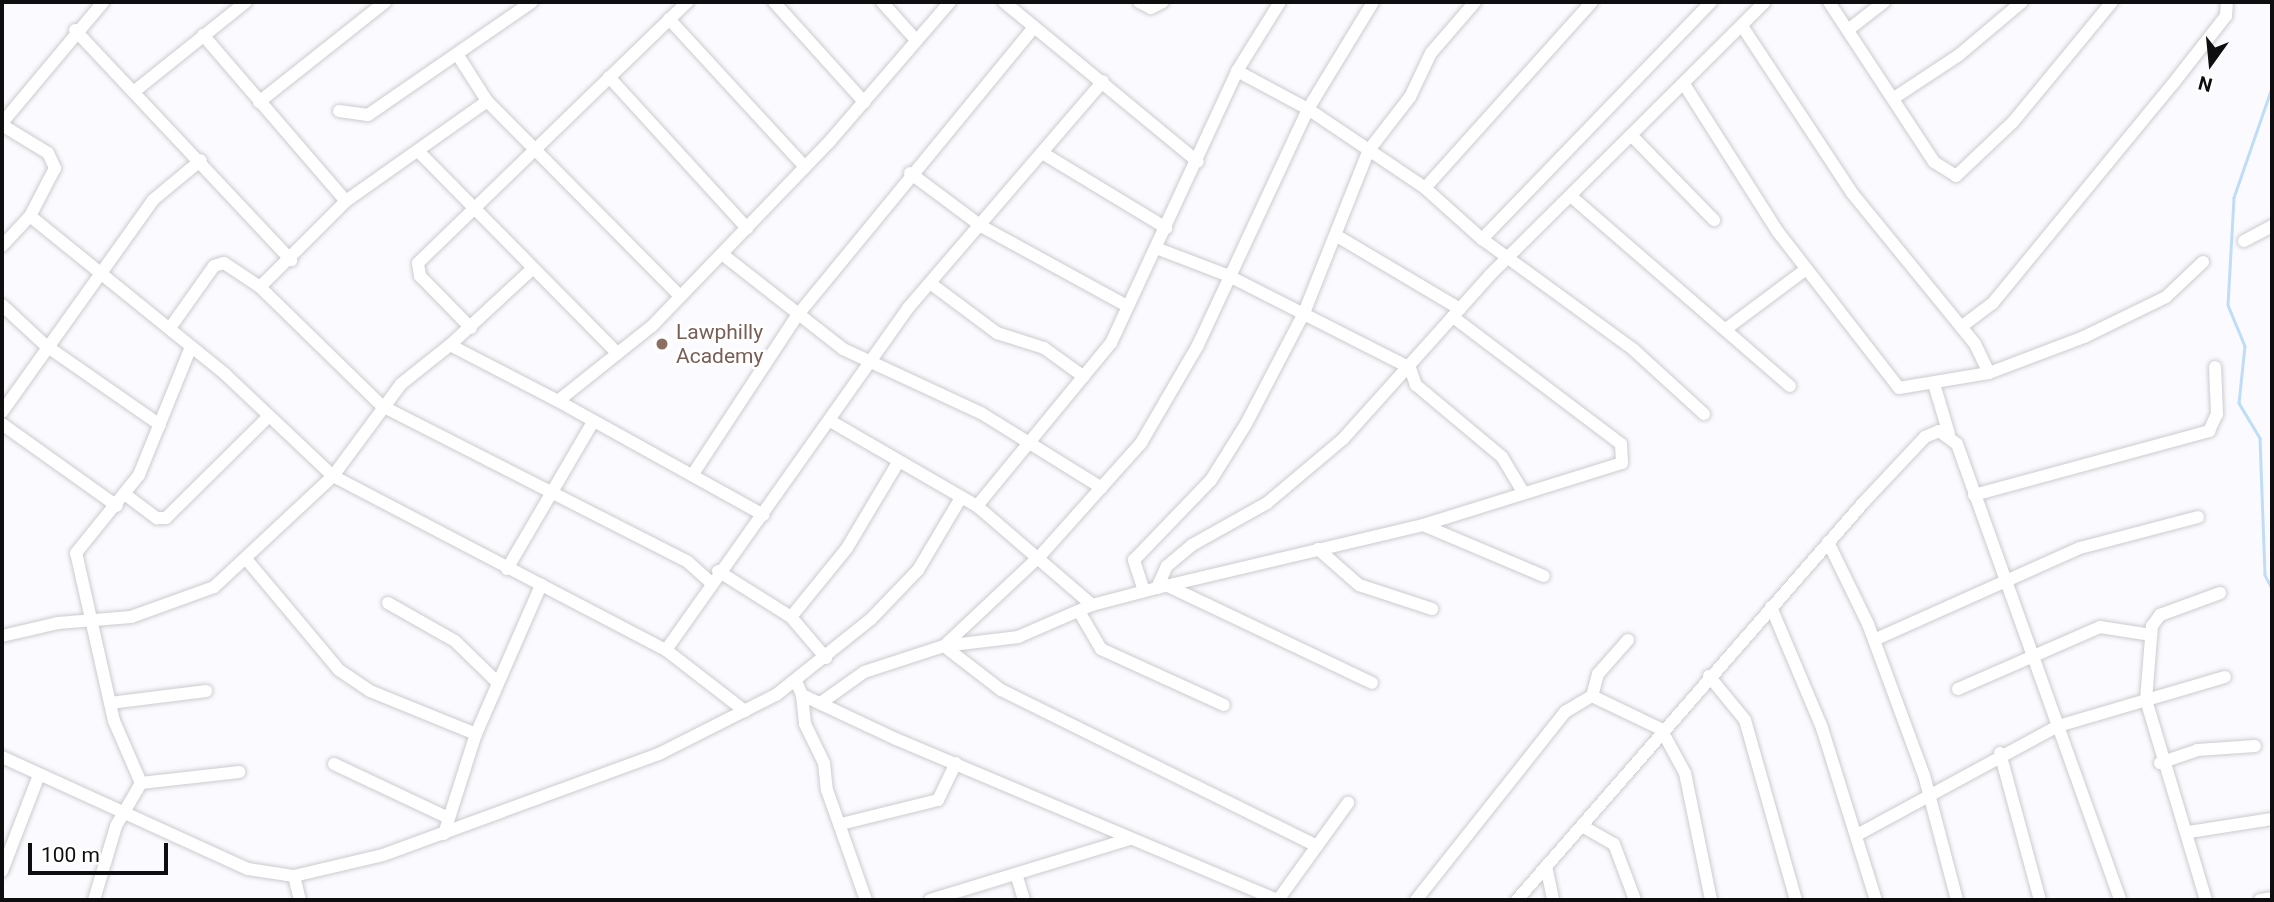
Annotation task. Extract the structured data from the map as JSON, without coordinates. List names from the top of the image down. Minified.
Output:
{"places":["Lawphilly Academy"],"scale_bar":"100 m","north":"bottom"}
